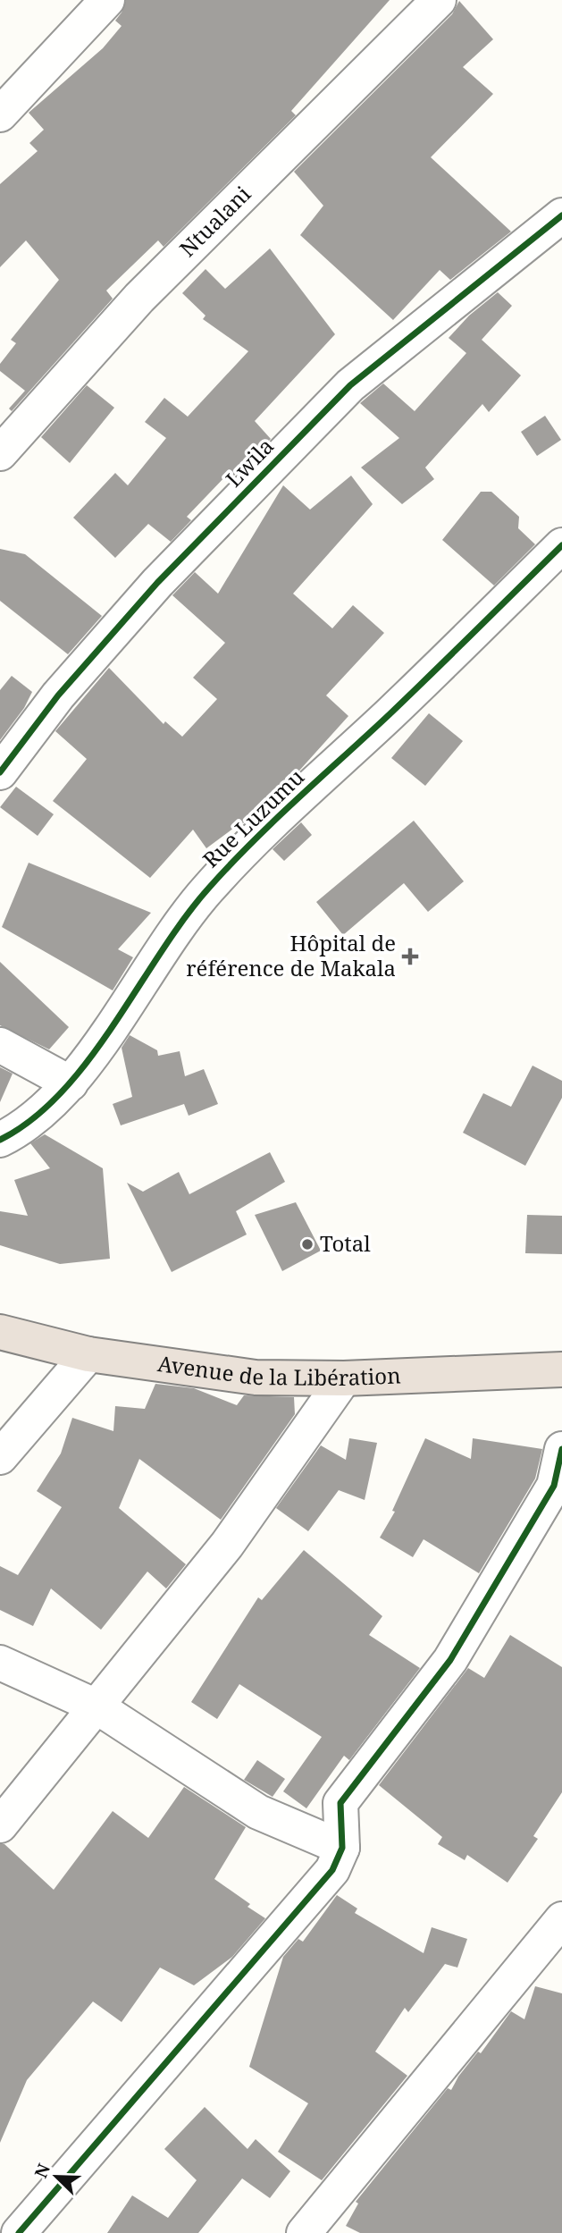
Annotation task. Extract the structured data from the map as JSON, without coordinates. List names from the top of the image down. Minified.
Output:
{"streets":{"highway":["Avenue de la Libération"],"street":["Ntualani","Lwila","Rue Luzumu"]},"places":{"health":["Hôpital de référence de Makala"],"other":["Total"]},"north":"top left"}
